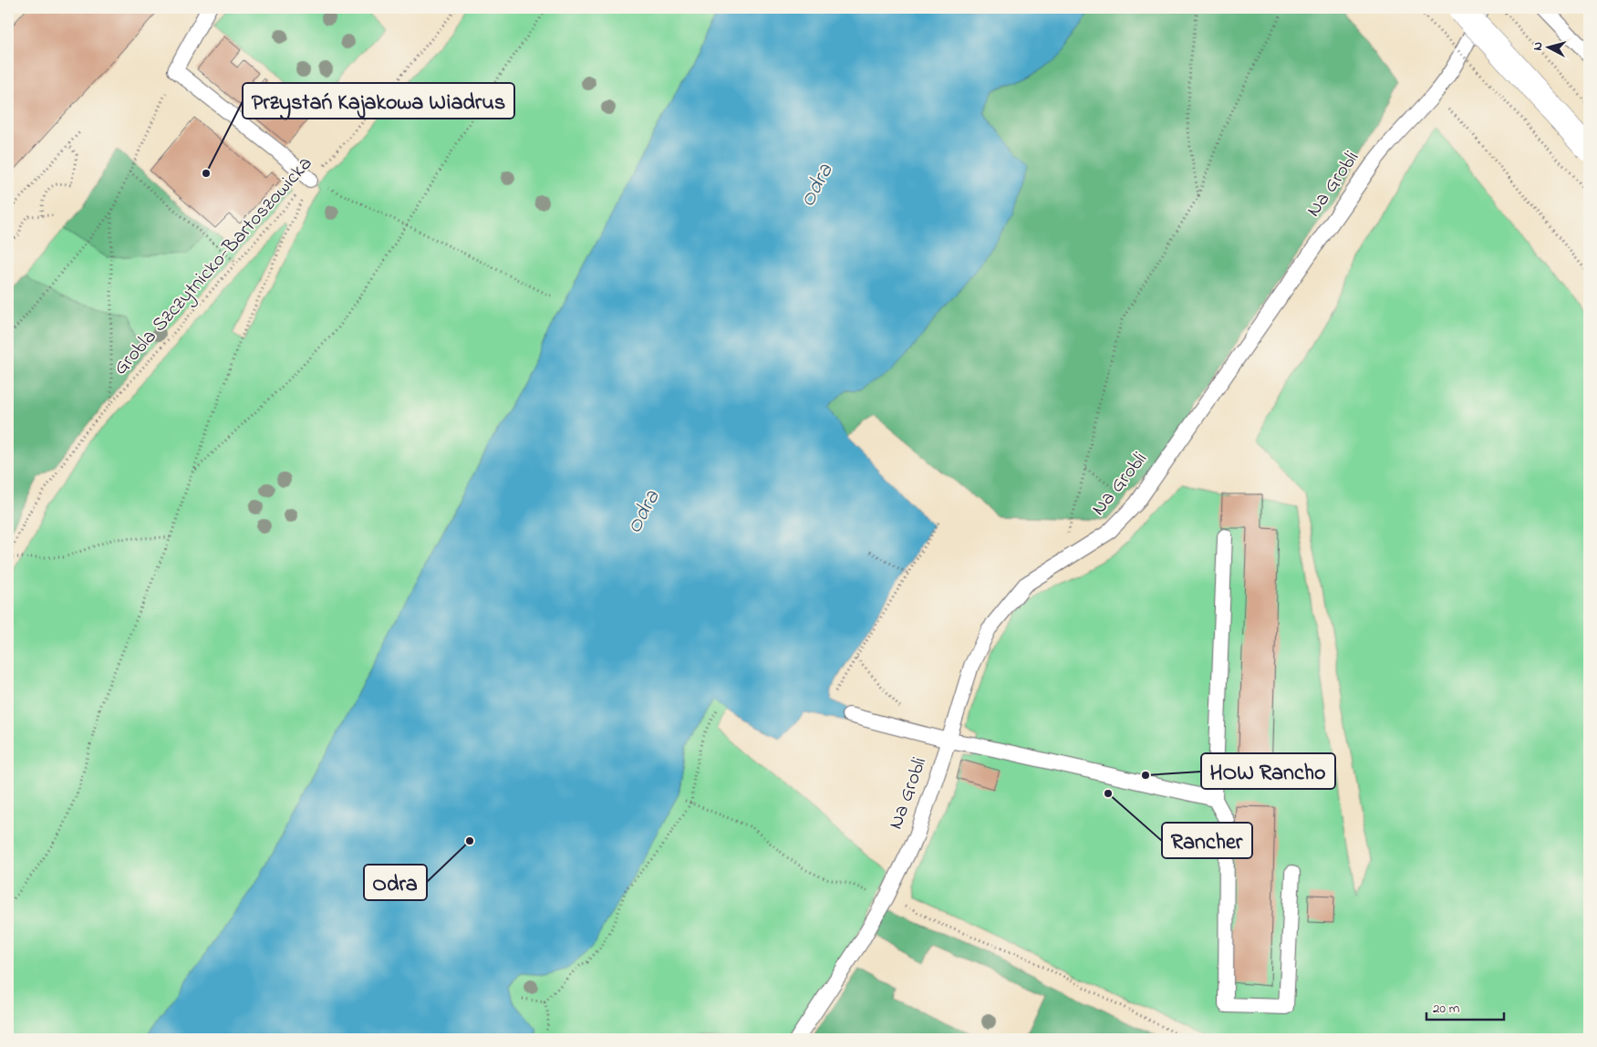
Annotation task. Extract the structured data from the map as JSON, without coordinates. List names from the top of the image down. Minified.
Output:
{"streets":{"lane":["Na Grobli"],"path":["Grobla Szczytnicko-Bartoszowicka"]},"water":["Odra"],"places":["Przystań Kajakowa Wiadrus","HOW Rancho","Rancher","Odra"],"scale_bar":"20 m","north":"left"}
